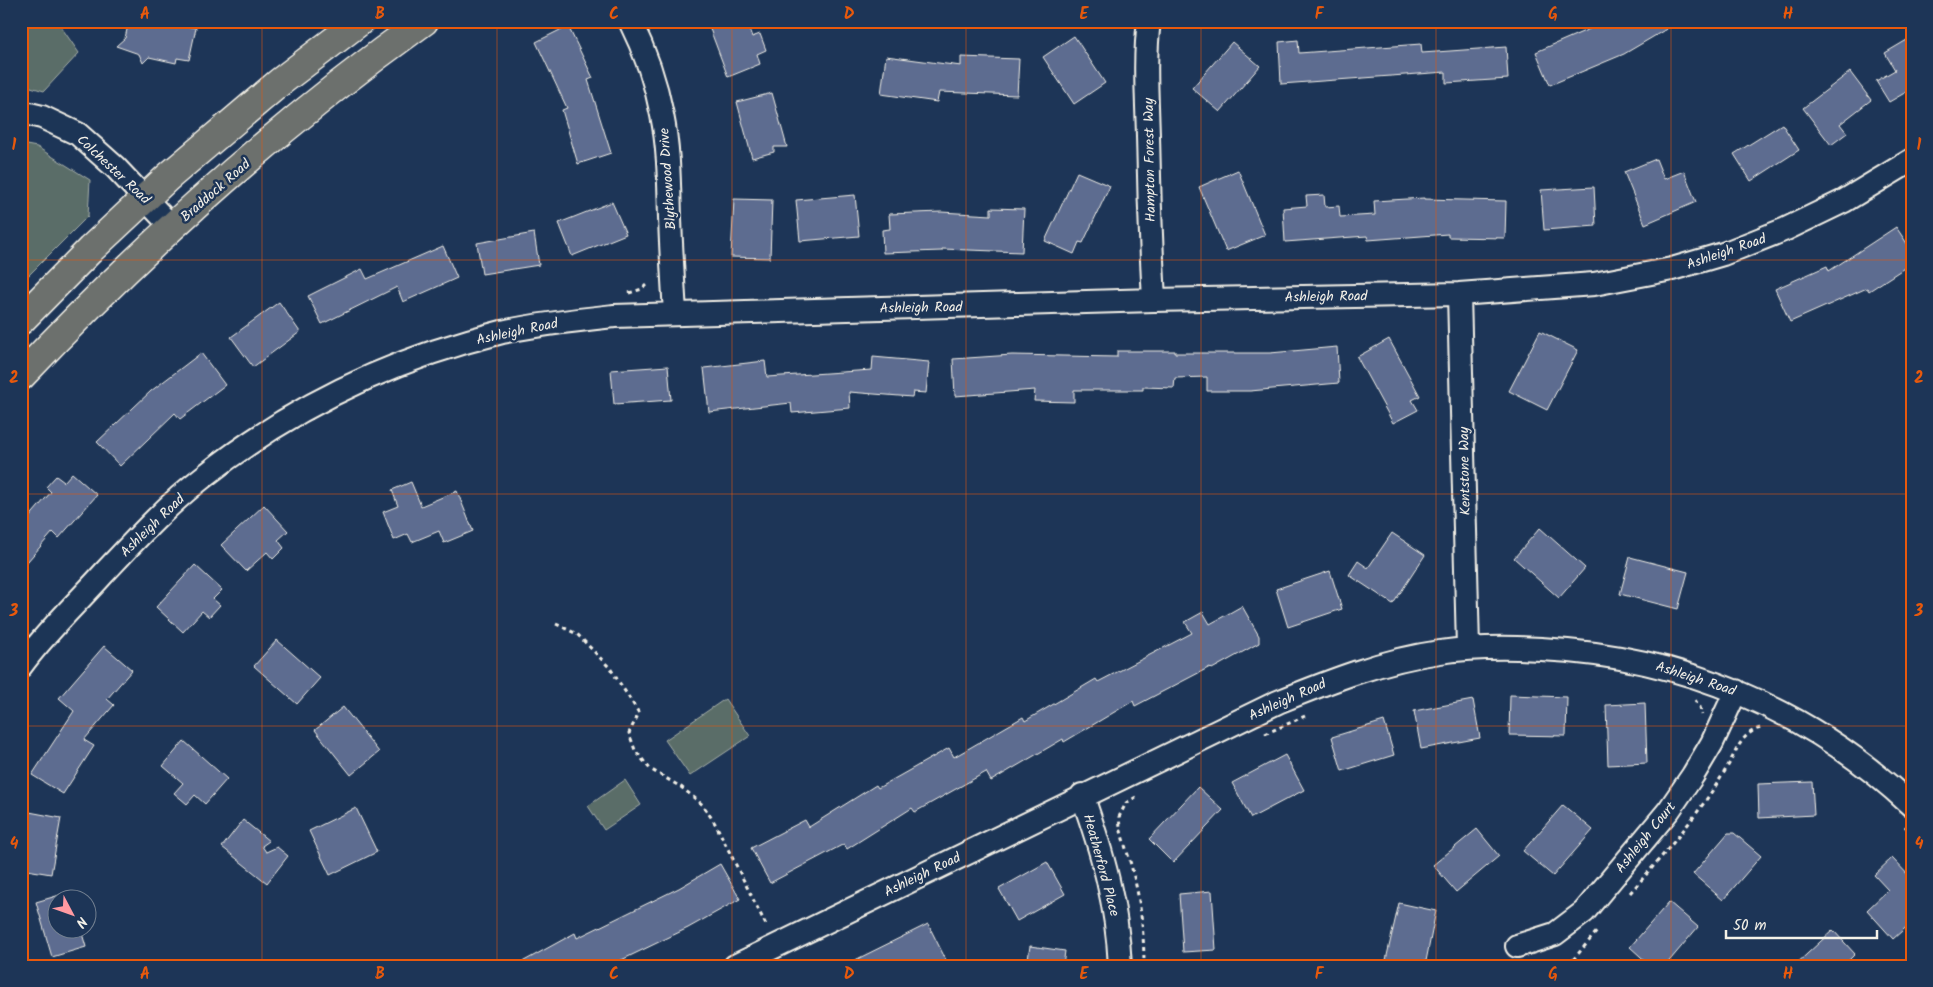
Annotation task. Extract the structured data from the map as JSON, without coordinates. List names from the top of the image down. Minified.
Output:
{"streets":{"main road":["Braddock Road"],"street":["Hampton Forest Way","Colchester Road","Blythewood Drive","Ashleigh Road","Kentstone Way","Ashleigh Court","Heatherford Place"]},"crossings":[["Hampton Forest Way","Ashleigh Road"],["Colchester Road","Braddock Road"],["Blythewood Drive","Ashleigh Road"],["Ashleigh Road","Kentstone Way"],["Ashleigh Road","Ashleigh Court"],["Ashleigh Road","Heatherford Place"]],"scale_bar":"50 m","north":"bottom right","grid":{"columns":["A","B","C","D","E","F","G","H"],"rows":["1","2","3","4"]}}
